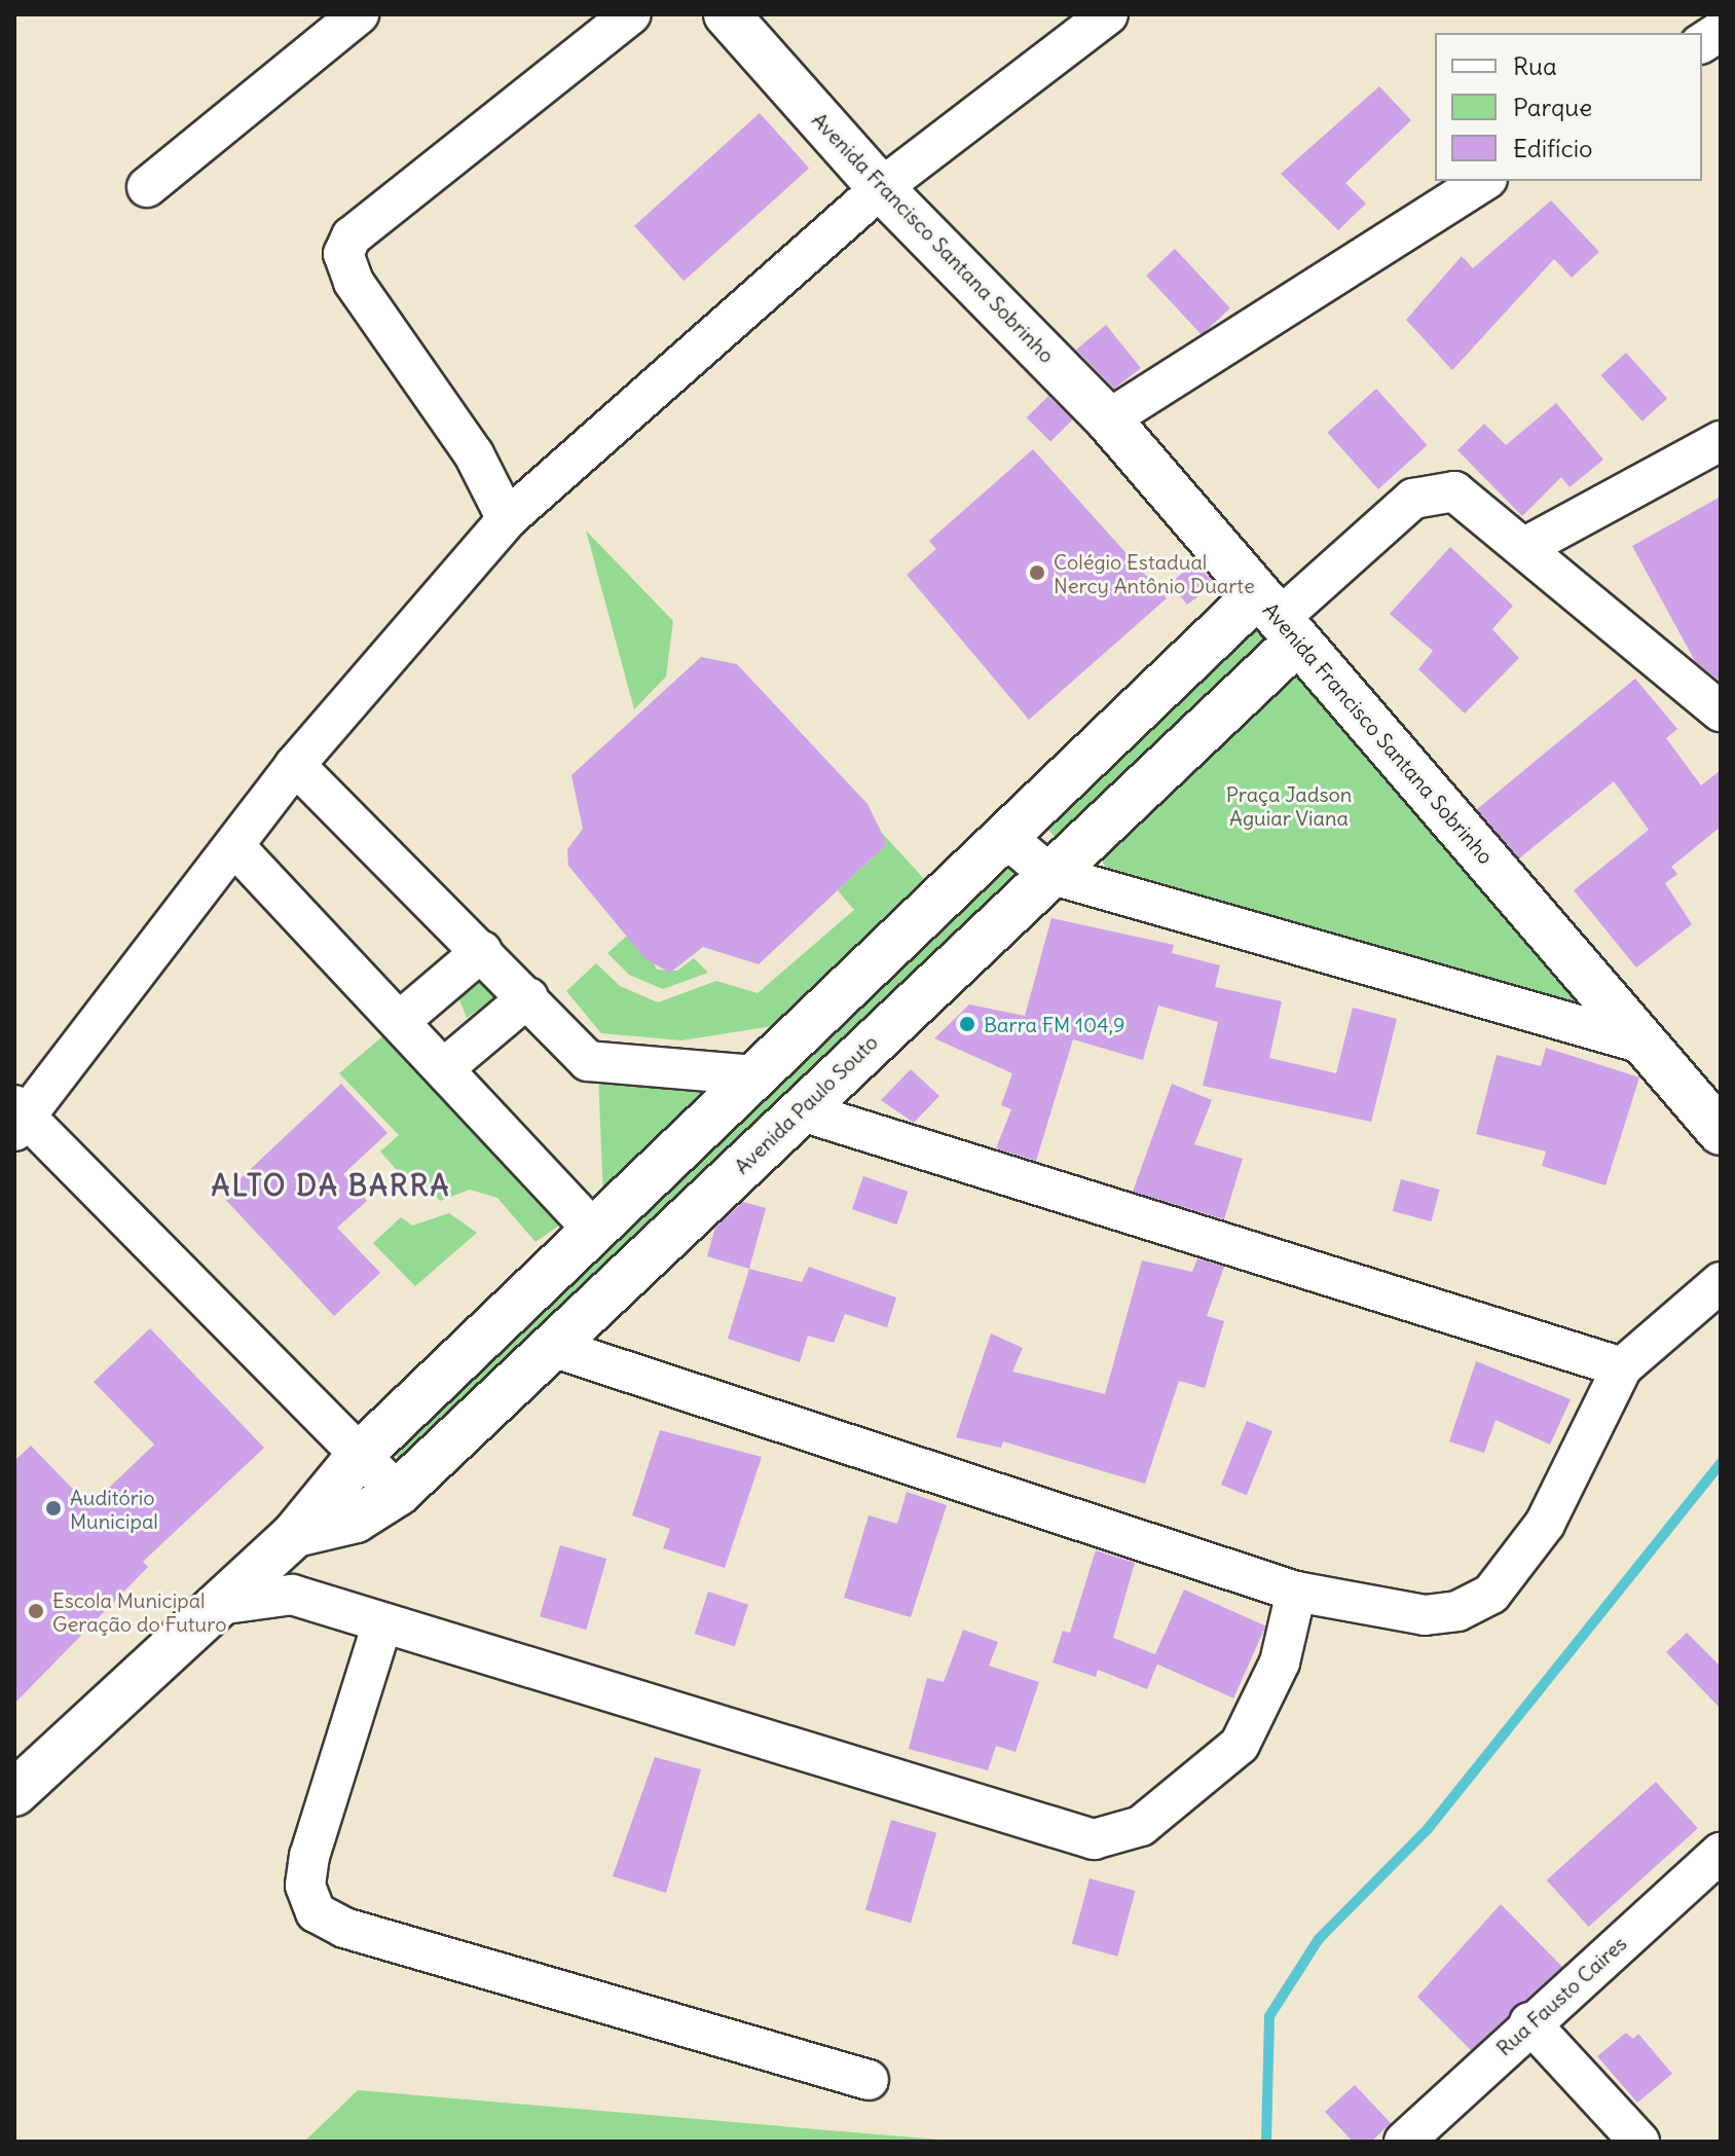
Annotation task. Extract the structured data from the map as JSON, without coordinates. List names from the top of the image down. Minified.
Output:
{"streets":{"street":["Avenida Francisco Santana Sobrinho","Avenida Paulo Souto","Rua Fausto Caires"]},"crossings":[["Avenida Francisco Santana Sobrinho","Avenida Paulo Souto"]],"districts":["ALTO DA BARRA"],"parks":["Praça Jadson Aguiar Viana"],"places":["Colégio Estadual Nercy Antônio Duarte","Barra FM 104,9","Auditório Municipal","Escola Municipal Geração do Futuro"],"legend":["Rua","Parque","Edifício"]}
